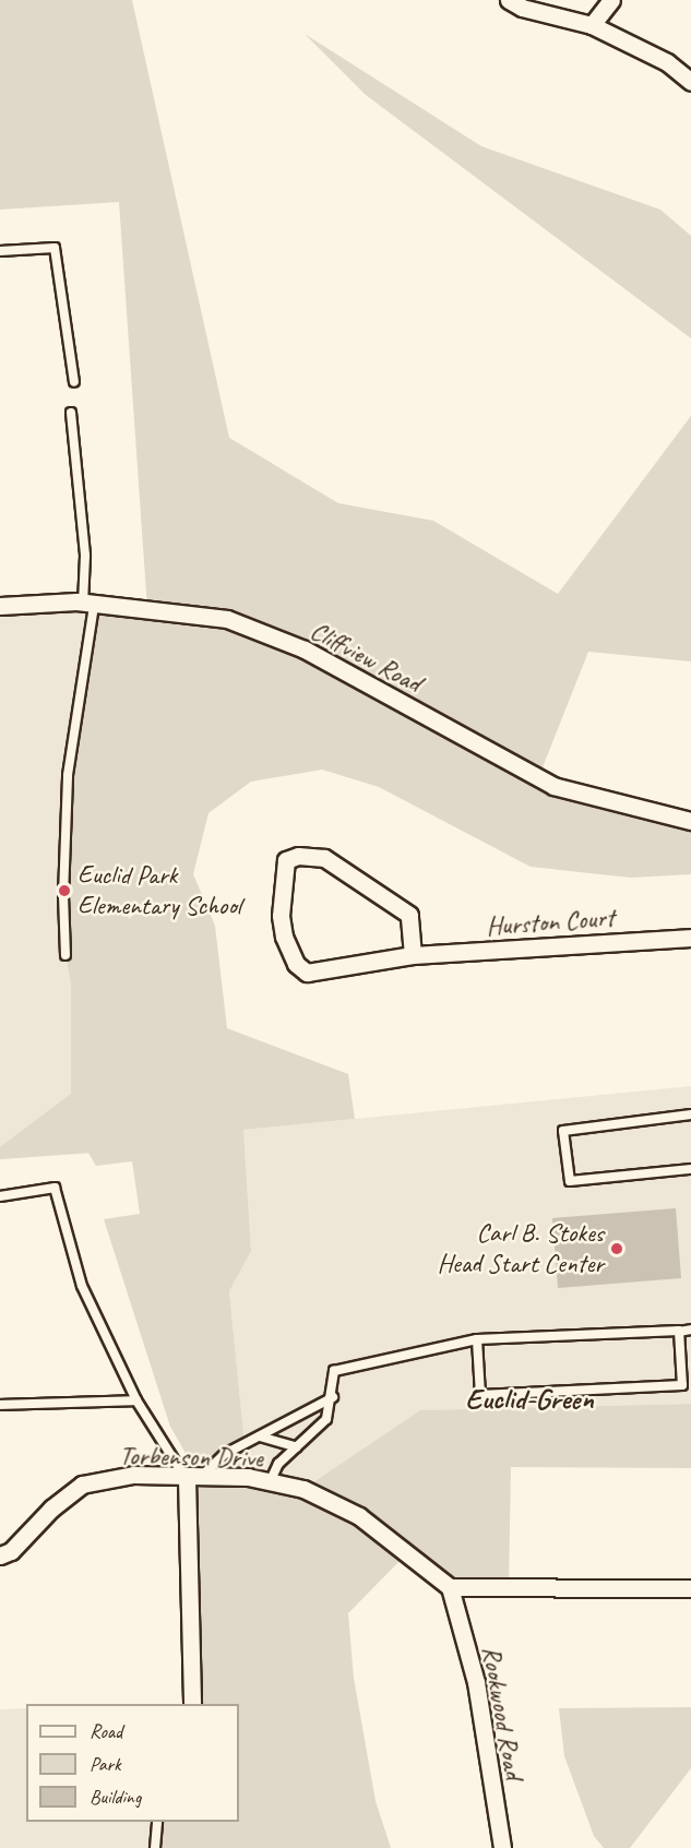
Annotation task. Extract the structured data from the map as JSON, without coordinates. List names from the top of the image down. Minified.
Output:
{"streets":{"street":["Cliffview Road","Hurston Court","Torbenson Drive","Rookwood Road"]},"crossings":[["Torbenson Drive","Rookwood Road"]],"districts":["Euclid-Green"],"places":["Euclid Park Elementary School","Carl B. Stokes Head Start Center"],"legend":["Road","Park","Building"]}
